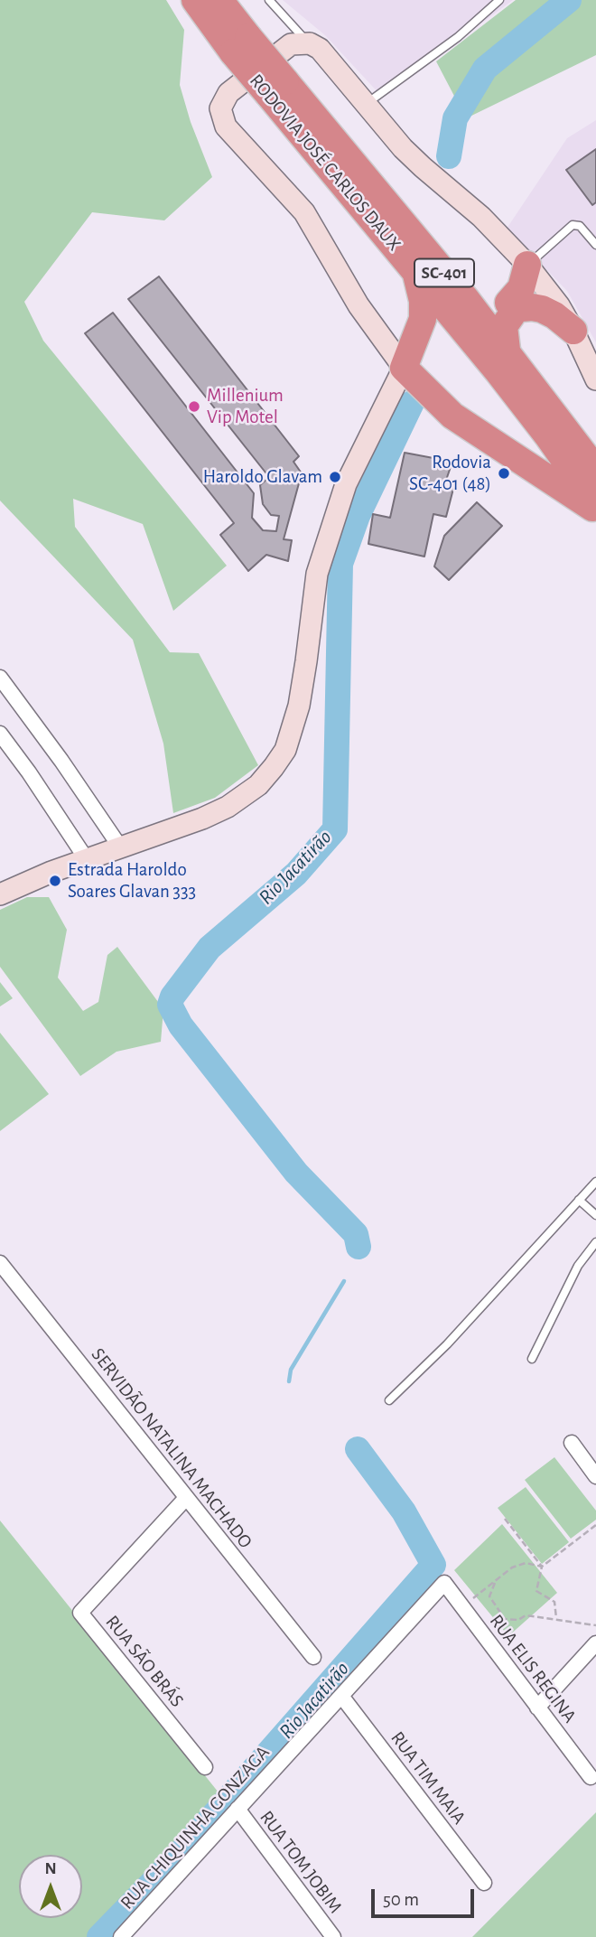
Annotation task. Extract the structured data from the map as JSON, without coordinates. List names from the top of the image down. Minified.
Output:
{"streets":{"highway":["RODOVIA JOSÉ CARLOS DAUX","SC-401"],"street":["SERVIDÃO NATALINA MACHADO","RUA SÃO BRÁS","RUA ELIS REGINA","RUA TIM MAIA","RUA CHIQUINHA GONZAGA","RUA TOM JOBIM"]},"crossings":[["SERVIDÃO NATALINA MACHADO","RUA SÃO BRÁS"],["RUA ELIS REGINA","RUA CHIQUINHA GONZAGA"],["RUA TIM MAIA","RUA CHIQUINHA GONZAGA"],["RUA CHIQUINHA GONZAGA","RUA TOM JOBIM"]],"water":["Rio Jacatirão"],"places":["Millenium Vip Motel","Rodovia SC-401 (48)","Haroldo Glavam","Estrada Haroldo Soares Glavan 333"],"scale_bar":"50 m","north":"top"}
